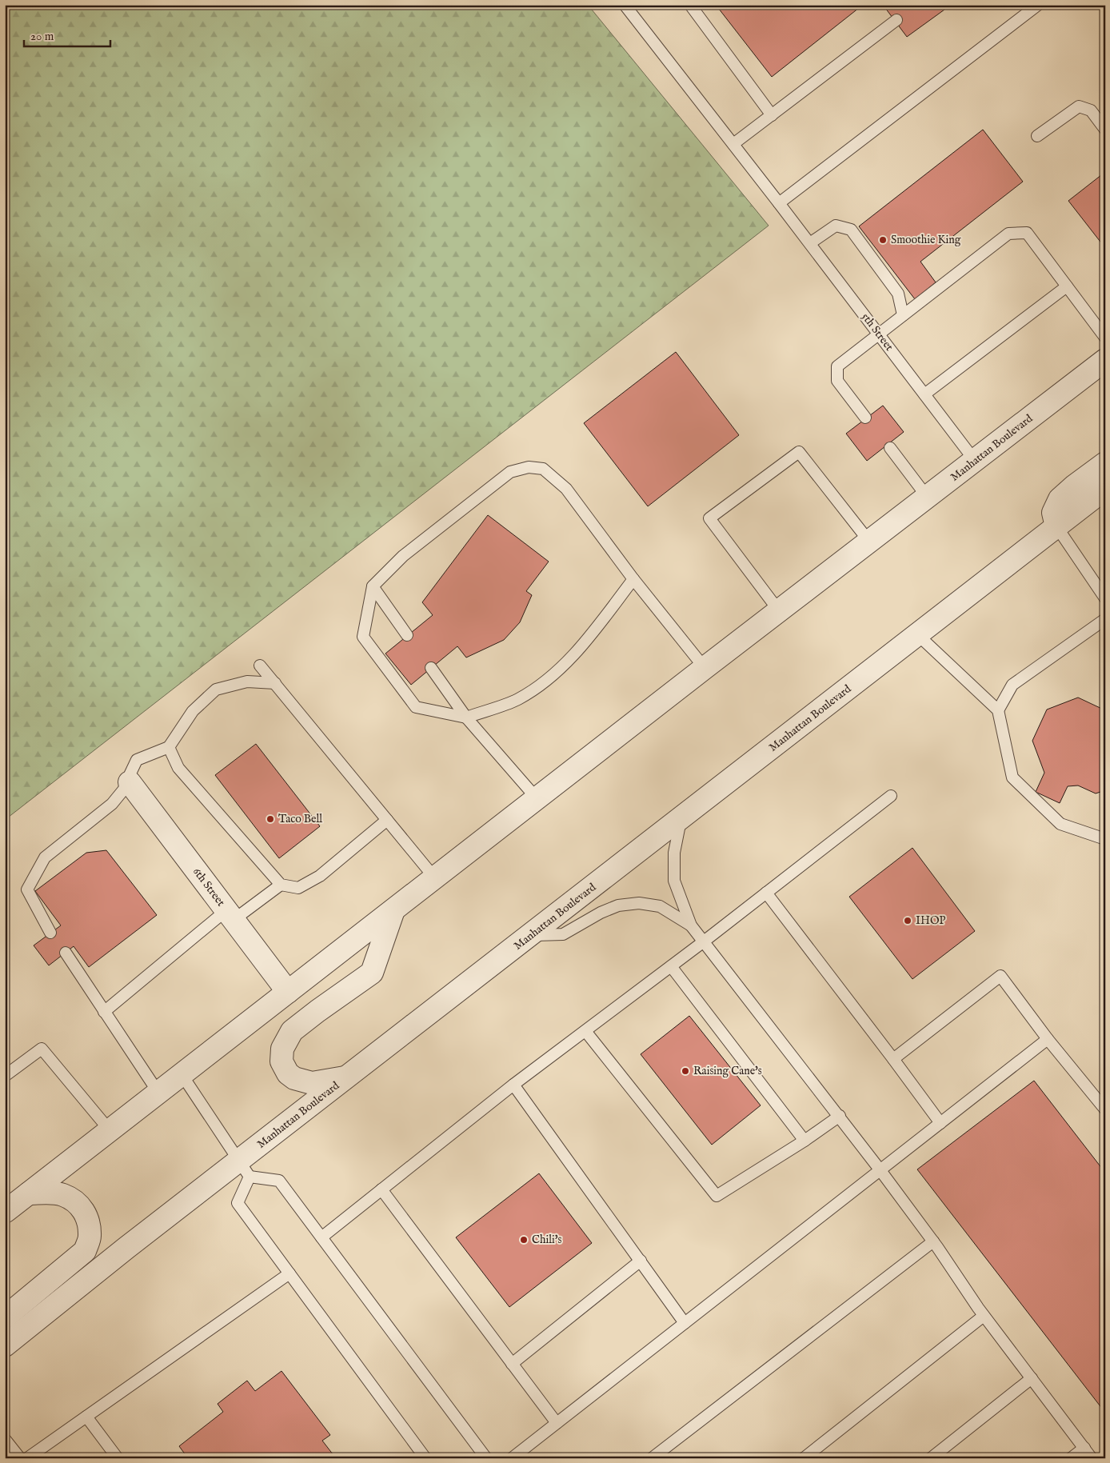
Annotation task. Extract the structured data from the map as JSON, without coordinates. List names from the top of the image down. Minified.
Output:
{"streets":{"street":["Manhattan Boulevard","6th Street"],"lane":["5th Street"]},"crossings":[["5th Street","Manhattan Boulevard"],["Manhattan Boulevard","6th Street"]],"places":["Smoothie King","Taco Bell","IHOP","Raising Cane's","Chili's"],"scale_bar":"20 m"}
